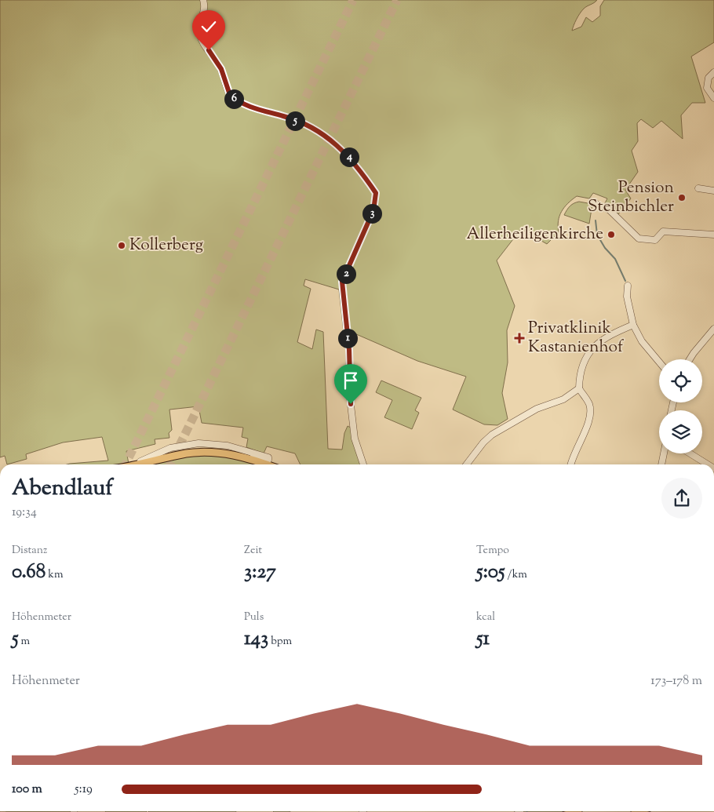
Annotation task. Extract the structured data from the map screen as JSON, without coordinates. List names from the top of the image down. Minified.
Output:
{"places":{"other":["Pension Steinbichler","Allerheiligenkirche","Kollerberg"],"health":["Privatklinik Kastanienhof"]},"page":{"pins":["6","5","4","3","2","1"],"heading":["Abendlauf","19:34"],"stats":[["Distanz","0.68 km"],["Zeit","3:27"],["Tempo","5:05 /km"],["Höhenmeter","5 m"],["Puls","143 bpm"],["kcal","51"]],"chart":["Höhenmeter","173–178 m"],"list":[{"name":"100 m","note":"5:19"}]}}
